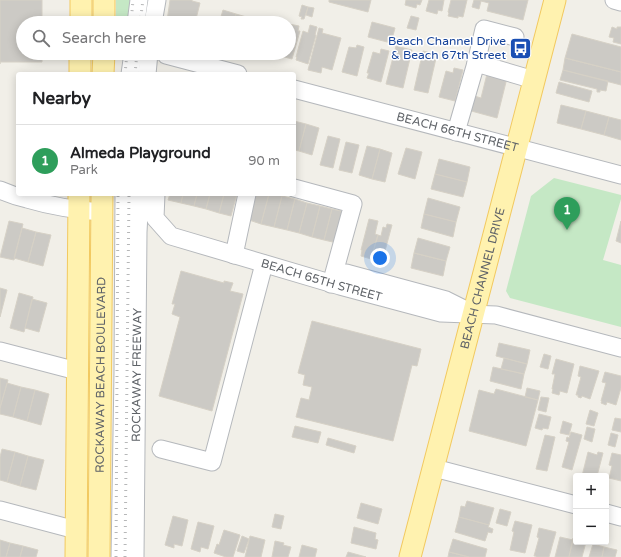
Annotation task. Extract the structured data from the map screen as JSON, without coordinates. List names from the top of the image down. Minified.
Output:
{"streets":{"main road":["BEACH CHANNEL DRIVE","ROCKAWAY BEACH BOULEVARD"],"street":["BEACH 66TH STREET","BEACH 65TH STREET","ROCKAWAY FREEWAY"]},"crossings":[["BEACH 66TH STREET","BEACH CHANNEL DRIVE"],["BEACH CHANNEL DRIVE","BEACH 65TH STREET"]],"places":{"bus stop":["Beach Channel Drive & Beach 67th Street"]},"page":{"search":"Search here","heading":"Nearby","list":[{"mark":"1","name":"Almeda Playground","note":"Park","value":"90 m"}],"pins":"1","map_buttons":["+","−"]}}
